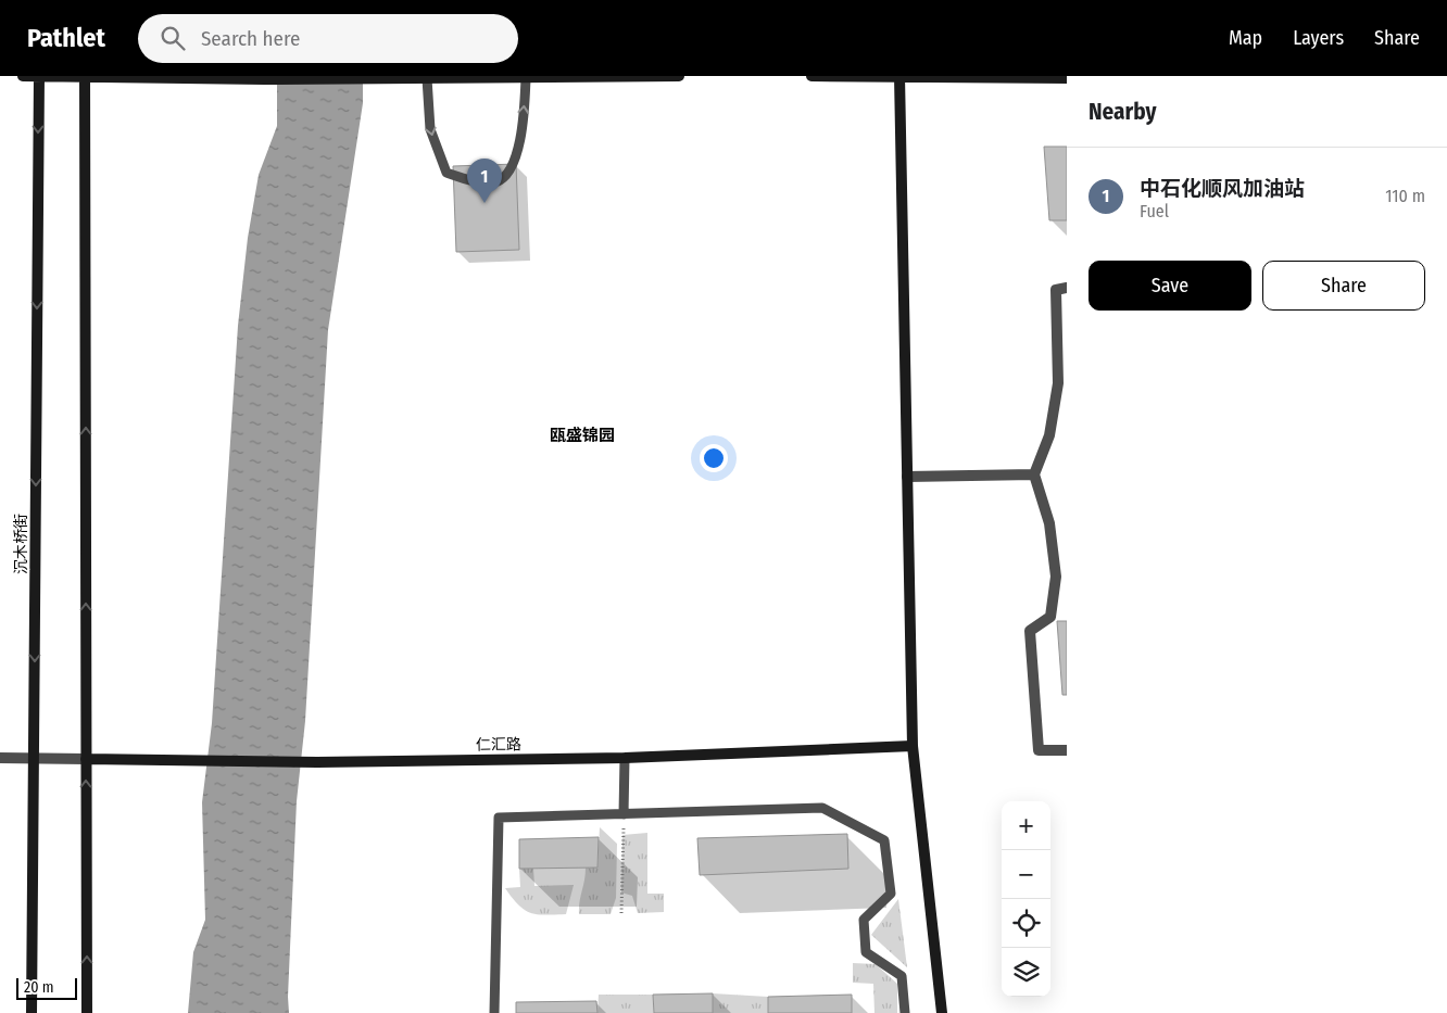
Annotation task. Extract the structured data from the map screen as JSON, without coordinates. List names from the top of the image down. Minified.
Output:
{"streets":{"street":["沉木桥街","仁汇路"]},"districts":["瓯盛锦园"],"scale_bar":"20 m","page":{"header":"Pathlet","search":"Search here","nav":["Map","Layers","Share"],"heading":"Nearby","list":[{"mark":"1","name":"中石化顺风加油站","note":"Fuel","value":"110 m"}],"pins":"1","buttons":["Save","Share"],"map_buttons":["+","−"],"scale":"20 m"}}
